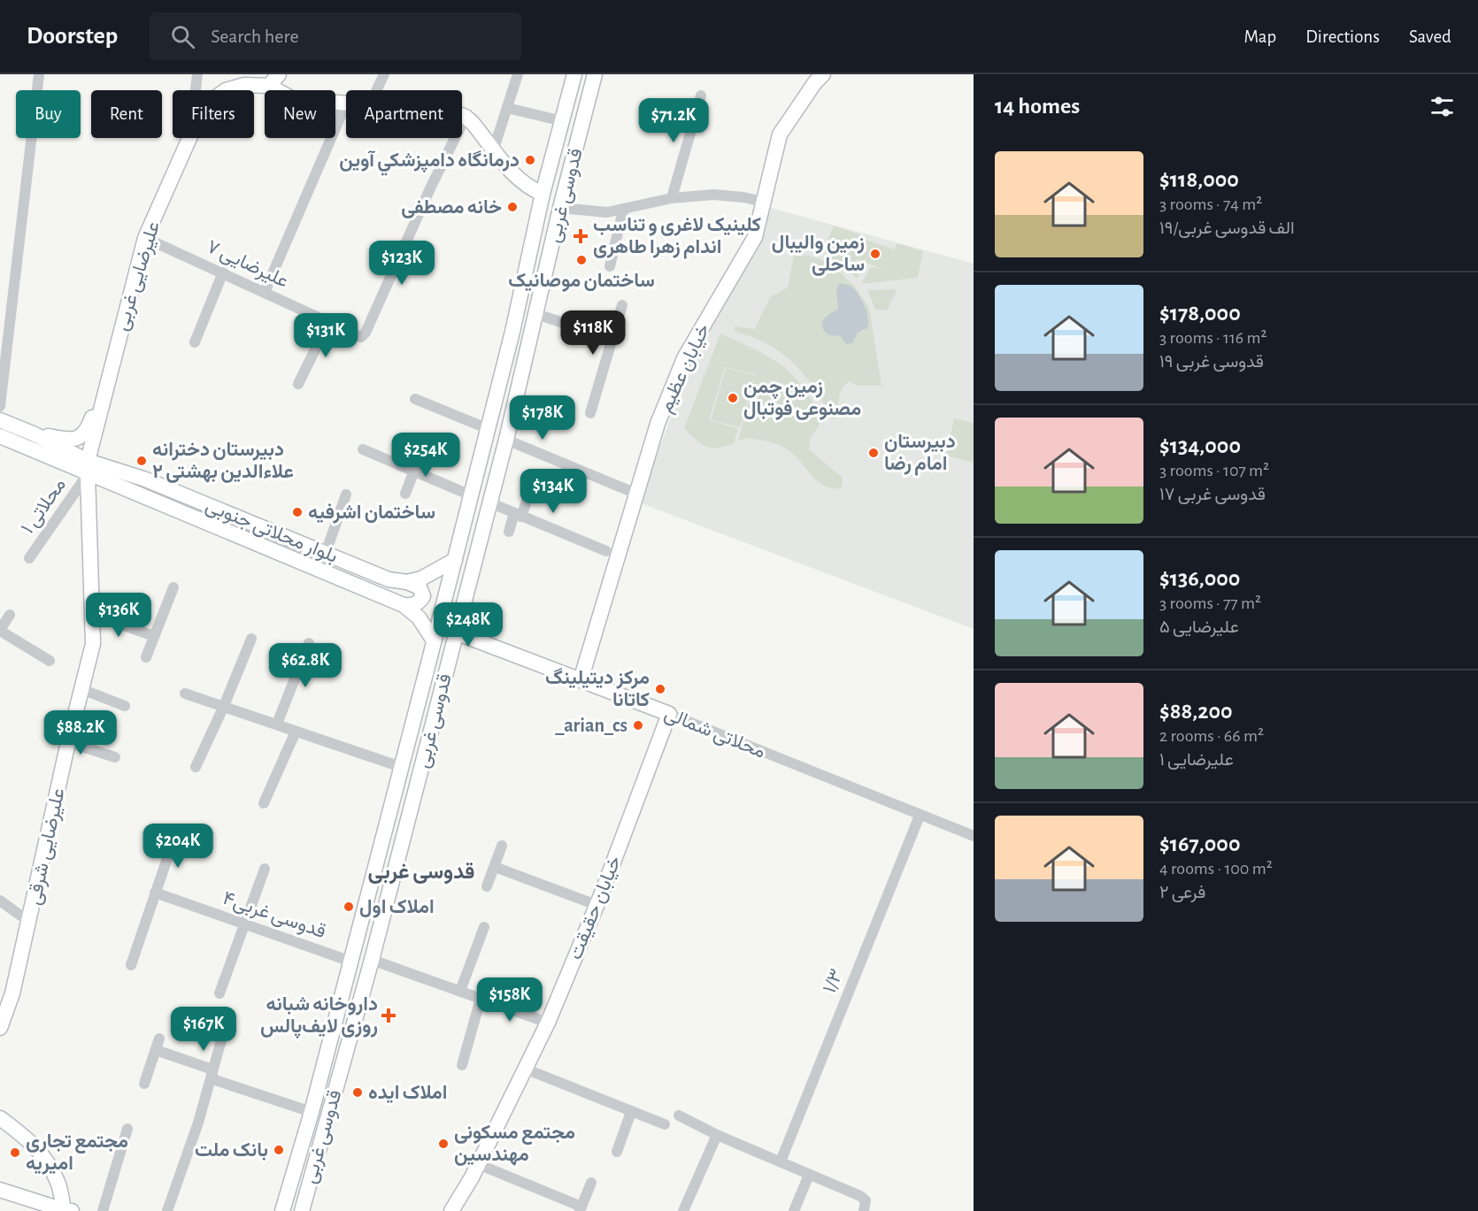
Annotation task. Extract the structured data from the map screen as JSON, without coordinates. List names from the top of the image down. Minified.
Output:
{"streets":{"street":["قدوسی غربی","۷ علیرضایی","علیرضایی غربی","خیابان عظیم","۱ محلاتی","بلوار محلاتی جنوبی","محلاتی شمالی","علیرضایی شرقی","خیابان حقیقت","قدوسی غربی۴","۱/۳"]},"crossings":[["قدوسی غربی","بلوار محلاتی جنوبی"],["قدوسی غربی","محلاتی شمالی"],["قدوسی غربی","قدوسی غربی۴"],["۷ علیرضایی","علیرضایی غربی"],["علیرضایی غربی","۱ محلاتی"],["علیرضایی غربی","بلوار محلاتی جنوبی"],["علیرضایی غربی","علیرضایی شرقی"],["خیابان عظیم","محلاتی شمالی"],["۱ محلاتی","بلوار محلاتی جنوبی"],["۱ محلاتی","علیرضایی شرقی"],["بلوار محلاتی جنوبی","علیرضایی شرقی"],["محلاتی شمالی","خیابان حقیقت"],["محلاتی شمالی","۱/۳"]],"districts":["قدوسی غربی"],"places":{"other":["درمانگاه دامپزشكي آوين","خانه مصطفی","زمین والیبال ساحلی","ساختمان موصانیک","زمین چمن مصنوعی فوتبال","دبیرستان امام رضا","دبیرستان دخترانه علاءالدین بهشتی ۲","ساختمان اشرفیه","مرکز دیتیلینگ کاتانا","_arian_cs","املاک اول","املاک ایده","مجتمع مسکونی مهندسین","بانک ملت","مجتمع تجاری امیریه"],"health":["کلینیک لاغری و تناسب اندام زهرا طاهری","داروخانه شبانه روزی لایف‌پالس"]},"page":{"header":"Doorstep","search":"Search here","nav":["Map","Directions","Saved"],"heading":"14 homes","chip":["Buy","Rent","Filters","New","Apartment"],"price":["$71.2K","$123K","$118K","$131K","$178K","$254K","$134K","$136K","$248K","$62.8K","$88.2K","$204K","$158K","$167K"],"list":[{"name":"$118,000","note":"3 rooms · 74 m² · ۱۹/الف قدوسی غربی"},{"name":"$178,000","note":"3 rooms · 116 m² · ۱۹ قدوسی غربی"},{"name":"$134,000","note":"3 rooms · 107 m² · ۱۷ قدوسی غربی"},{"name":"$136,000","note":"3 rooms · 77 m² · ۵ علیرضایی"},{"name":"$88,200","note":"2 rooms · 66 m² · ۱ علیرضایی"},{"name":"$167,000","note":"4 rooms · 100 m² · فرعی ۲"}]}}
